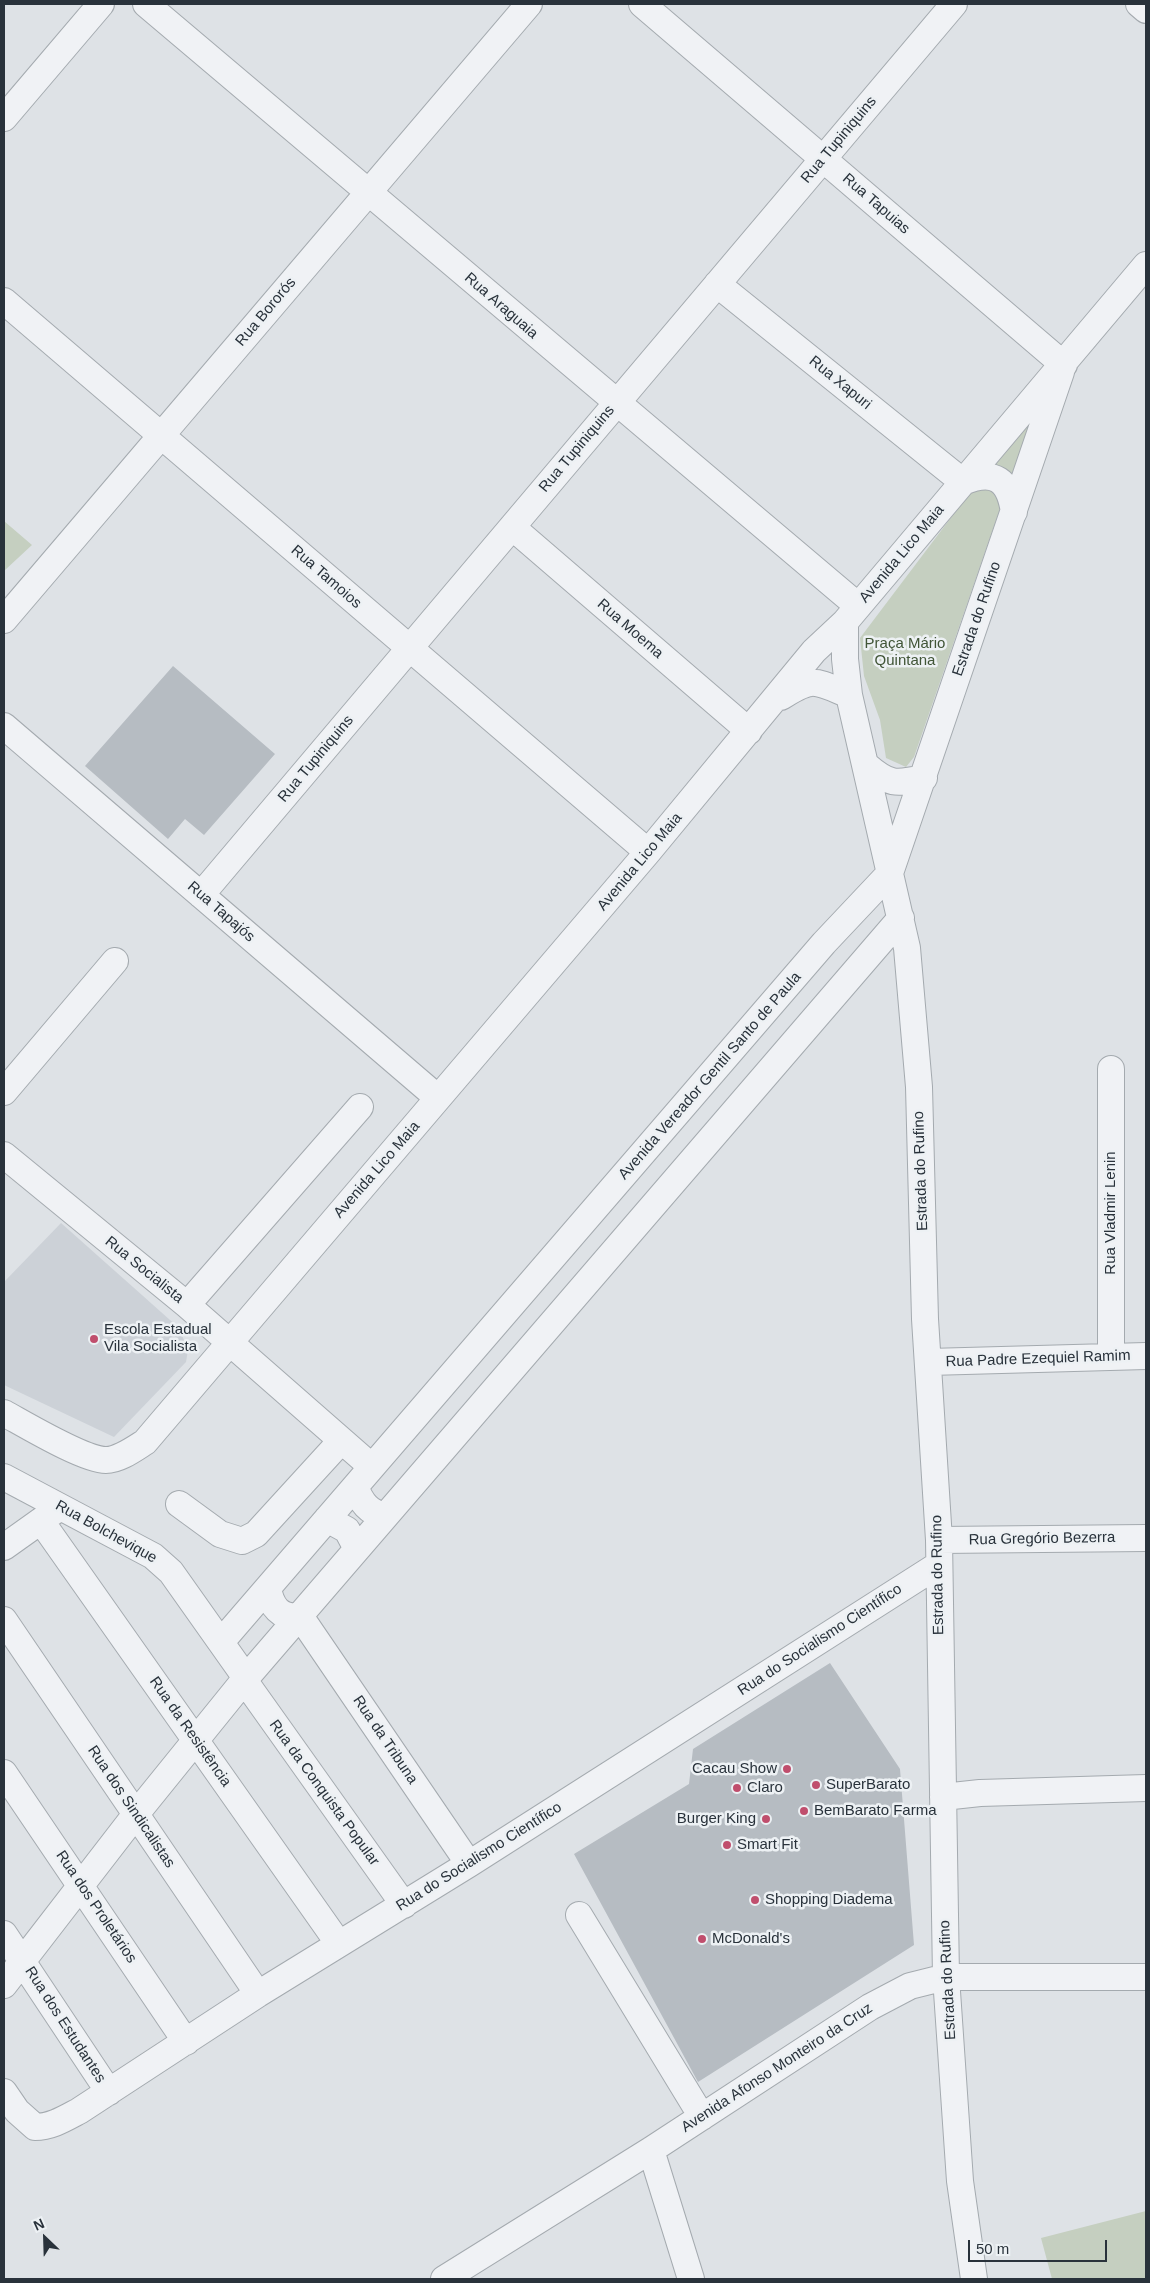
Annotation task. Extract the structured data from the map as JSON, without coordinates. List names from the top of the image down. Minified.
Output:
{"streets":{"street":["Rua Tupiniquins","Rua Tapuias","Rua Araguaia","Rua Bororós","Rua Xapuri","Avenida Lico Maia","Rua Tamoios","Estrada do Rufino","Rua Moema","Rua Tapajós","Avenida Vereador Gentil Santo de Paula","Rua Vladmir Lenin","Rua Socialista","Rua Padre Ezequiel Ramim","Rua Bolchevique","Rua Gregório Bezerra","Rua do Socialismo Científico","Rua da Resistência","Rua da Tribuna","Rua da Conquista Popular","Rua dos Sindicalistas","Rua dos Proletários","Rua dos Estudantes","Avenida Afonso Monteiro da Cruz"]},"crossings":[["Rua Tupiniquins","Rua Tapuias"],["Rua Tupiniquins","Rua Araguaia"],["Rua Tupiniquins","Rua Xapuri"],["Rua Tupiniquins","Rua Tamoios"],["Rua Tupiniquins","Rua Moema"],["Rua Tupiniquins","Rua Tapajós"],["Rua Tapuias","Avenida Lico Maia"],["Rua Tapuias","Estrada do Rufino"],["Rua Araguaia","Rua Bororós"],["Rua Araguaia","Avenida Lico Maia"],["Rua Araguaia","Estrada do Rufino"],["Rua Bororós","Rua Tamoios"],["Rua Xapuri","Avenida Lico Maia"],["Avenida Lico Maia","Rua Tamoios"],["Avenida Lico Maia","Estrada do Rufino"],["Avenida Lico Maia","Rua Moema"],["Avenida Lico Maia","Rua Tapajós"],["Avenida Lico Maia","Rua Socialista"],["Estrada do Rufino","Avenida Vereador Gentil Santo de Paula"],["Estrada do Rufino","Rua Padre Ezequiel Ramim"],["Estrada do Rufino","Rua Gregório Bezerra"],["Estrada do Rufino","Rua do Socialismo Científico"],["Estrada do Rufino","Avenida Afonso Monteiro da Cruz"],["Avenida Vereador Gentil Santo de Paula","Rua Socialista"],["Avenida Vereador Gentil Santo de Paula","Rua Bolchevique"],["Rua Vladmir Lenin","Rua Padre Ezequiel Ramim"],["Rua Bolchevique","Rua da Resistência"],["Rua Bolchevique","Rua da Conquista Popular"],["Rua Gregório Bezerra","Rua do Socialismo Científico"],["Rua do Socialismo Científico","Rua da Resistência"],["Rua do Socialismo Científico","Rua da Tribuna"],["Rua do Socialismo Científico","Rua da Conquista Popular"],["Rua do Socialismo Científico","Rua dos Sindicalistas"],["Rua do Socialismo Científico","Rua dos Proletários"],["Rua do Socialismo Científico","Rua dos Estudantes"]],"parks":["Praça Mário Quintana"],"places":["Escola Estadual Vila Socialista","Cacau Show","SuperBarato","Claro","BemBarato Farma","Burger King","Smart Fit","Shopping Diadema","McDonald's"],"scale_bar":"50 m","north":"top left"}
